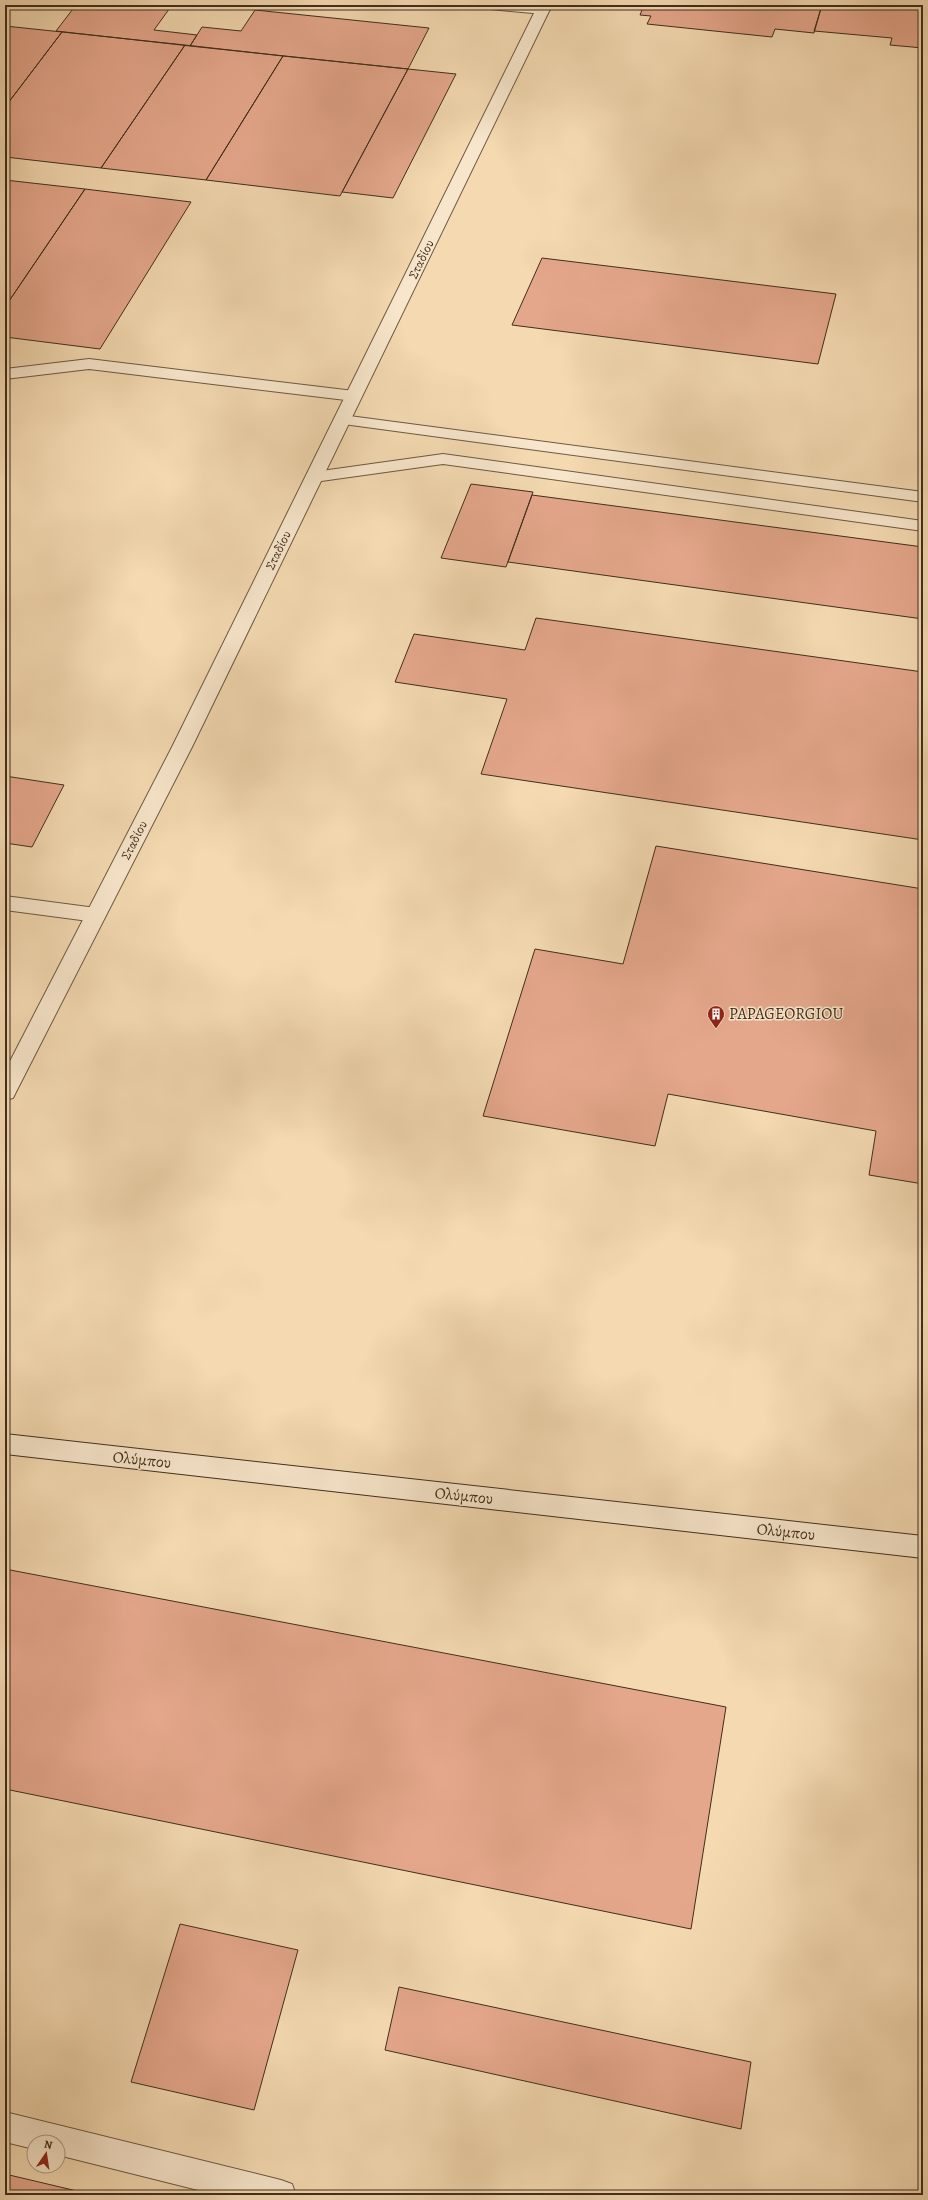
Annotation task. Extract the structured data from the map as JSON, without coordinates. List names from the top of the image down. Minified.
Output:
{"streets":{"street":["Σταδίου","Ολύμπου"]},"places":{"building":["PAPAGEORGIOU"]},"north":"top"}
